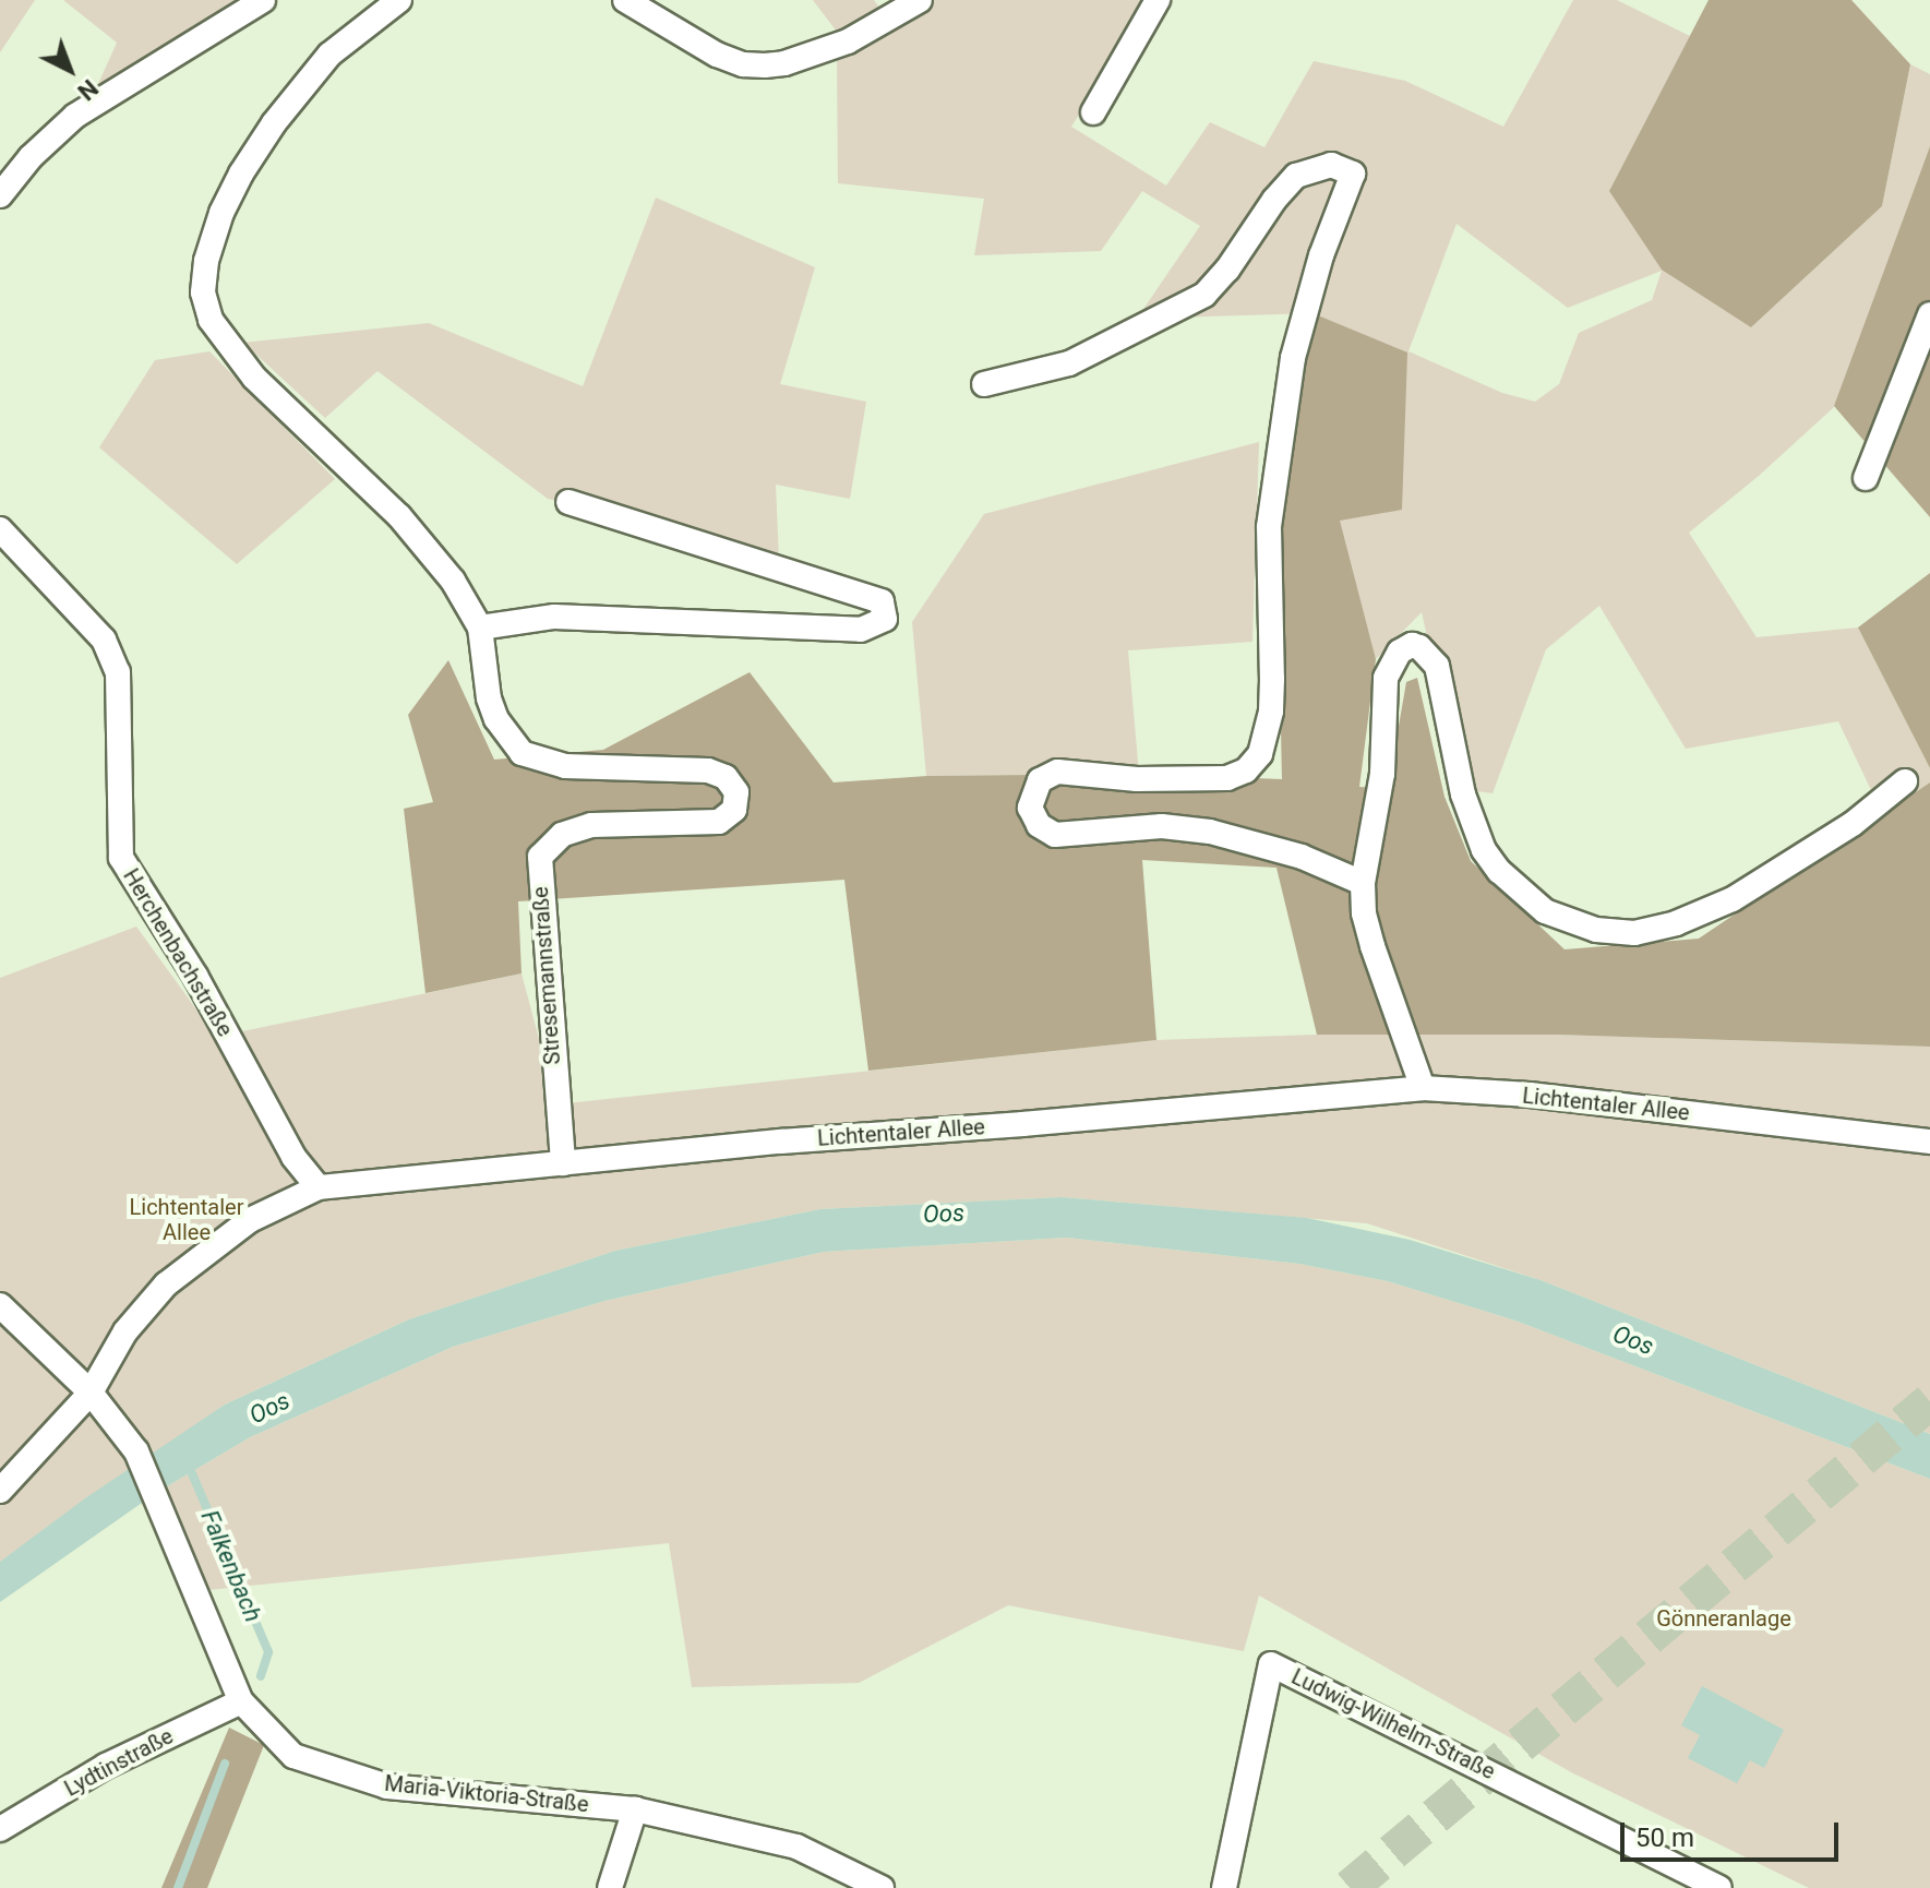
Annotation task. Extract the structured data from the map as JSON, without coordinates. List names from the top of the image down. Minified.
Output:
{"streets":{"street":["Herchenbachstraße","Stresemannstraße","Lichtentaler Allee","Ludwig-Wilhelm-Straße","Lydtinstraße","Maria-Viktoria-Straße"]},"crossings":[["Herchenbachstraße","Lichtentaler Allee"],["Stresemannstraße","Lichtentaler Allee"],["Lichtentaler Allee","Maria-Viktoria-Straße"],["Lydtinstraße","Maria-Viktoria-Straße"]],"water":["Oos","Falkenbach"],"parks":["Lichtentaler Allee","Gönneranlage"],"scale_bar":"50 m","north":"bottom right"}
